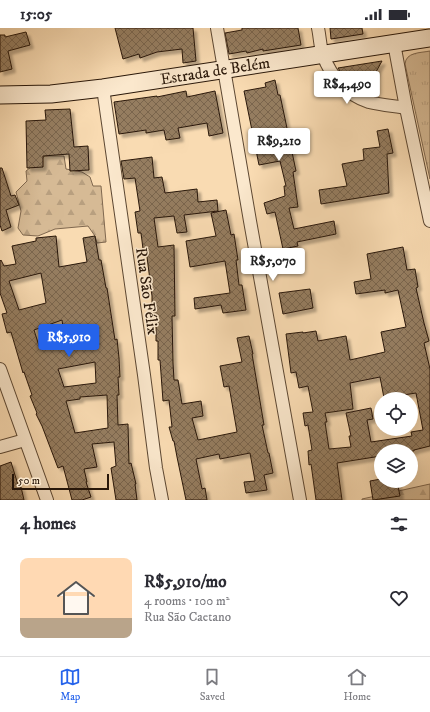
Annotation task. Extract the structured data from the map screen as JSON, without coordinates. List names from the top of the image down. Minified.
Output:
{"streets":{"main road":["Estrada de Belém"],"street":["Rua São Félix"]},"crossings":[["Estrada de Belém","Rua São Félix"]],"scale_bar":"50 m","page":{"status":"15:05","price":["R$4,490","R$9,210","R$5,070","R$5,910"],"scale":"50 m","heading":"4 homes","list":[{"name":"R$5,910/mo","note":"4 rooms · 100 m² · Rua São Caetano"}],"tabs":["Map","Saved","Home"]}}
